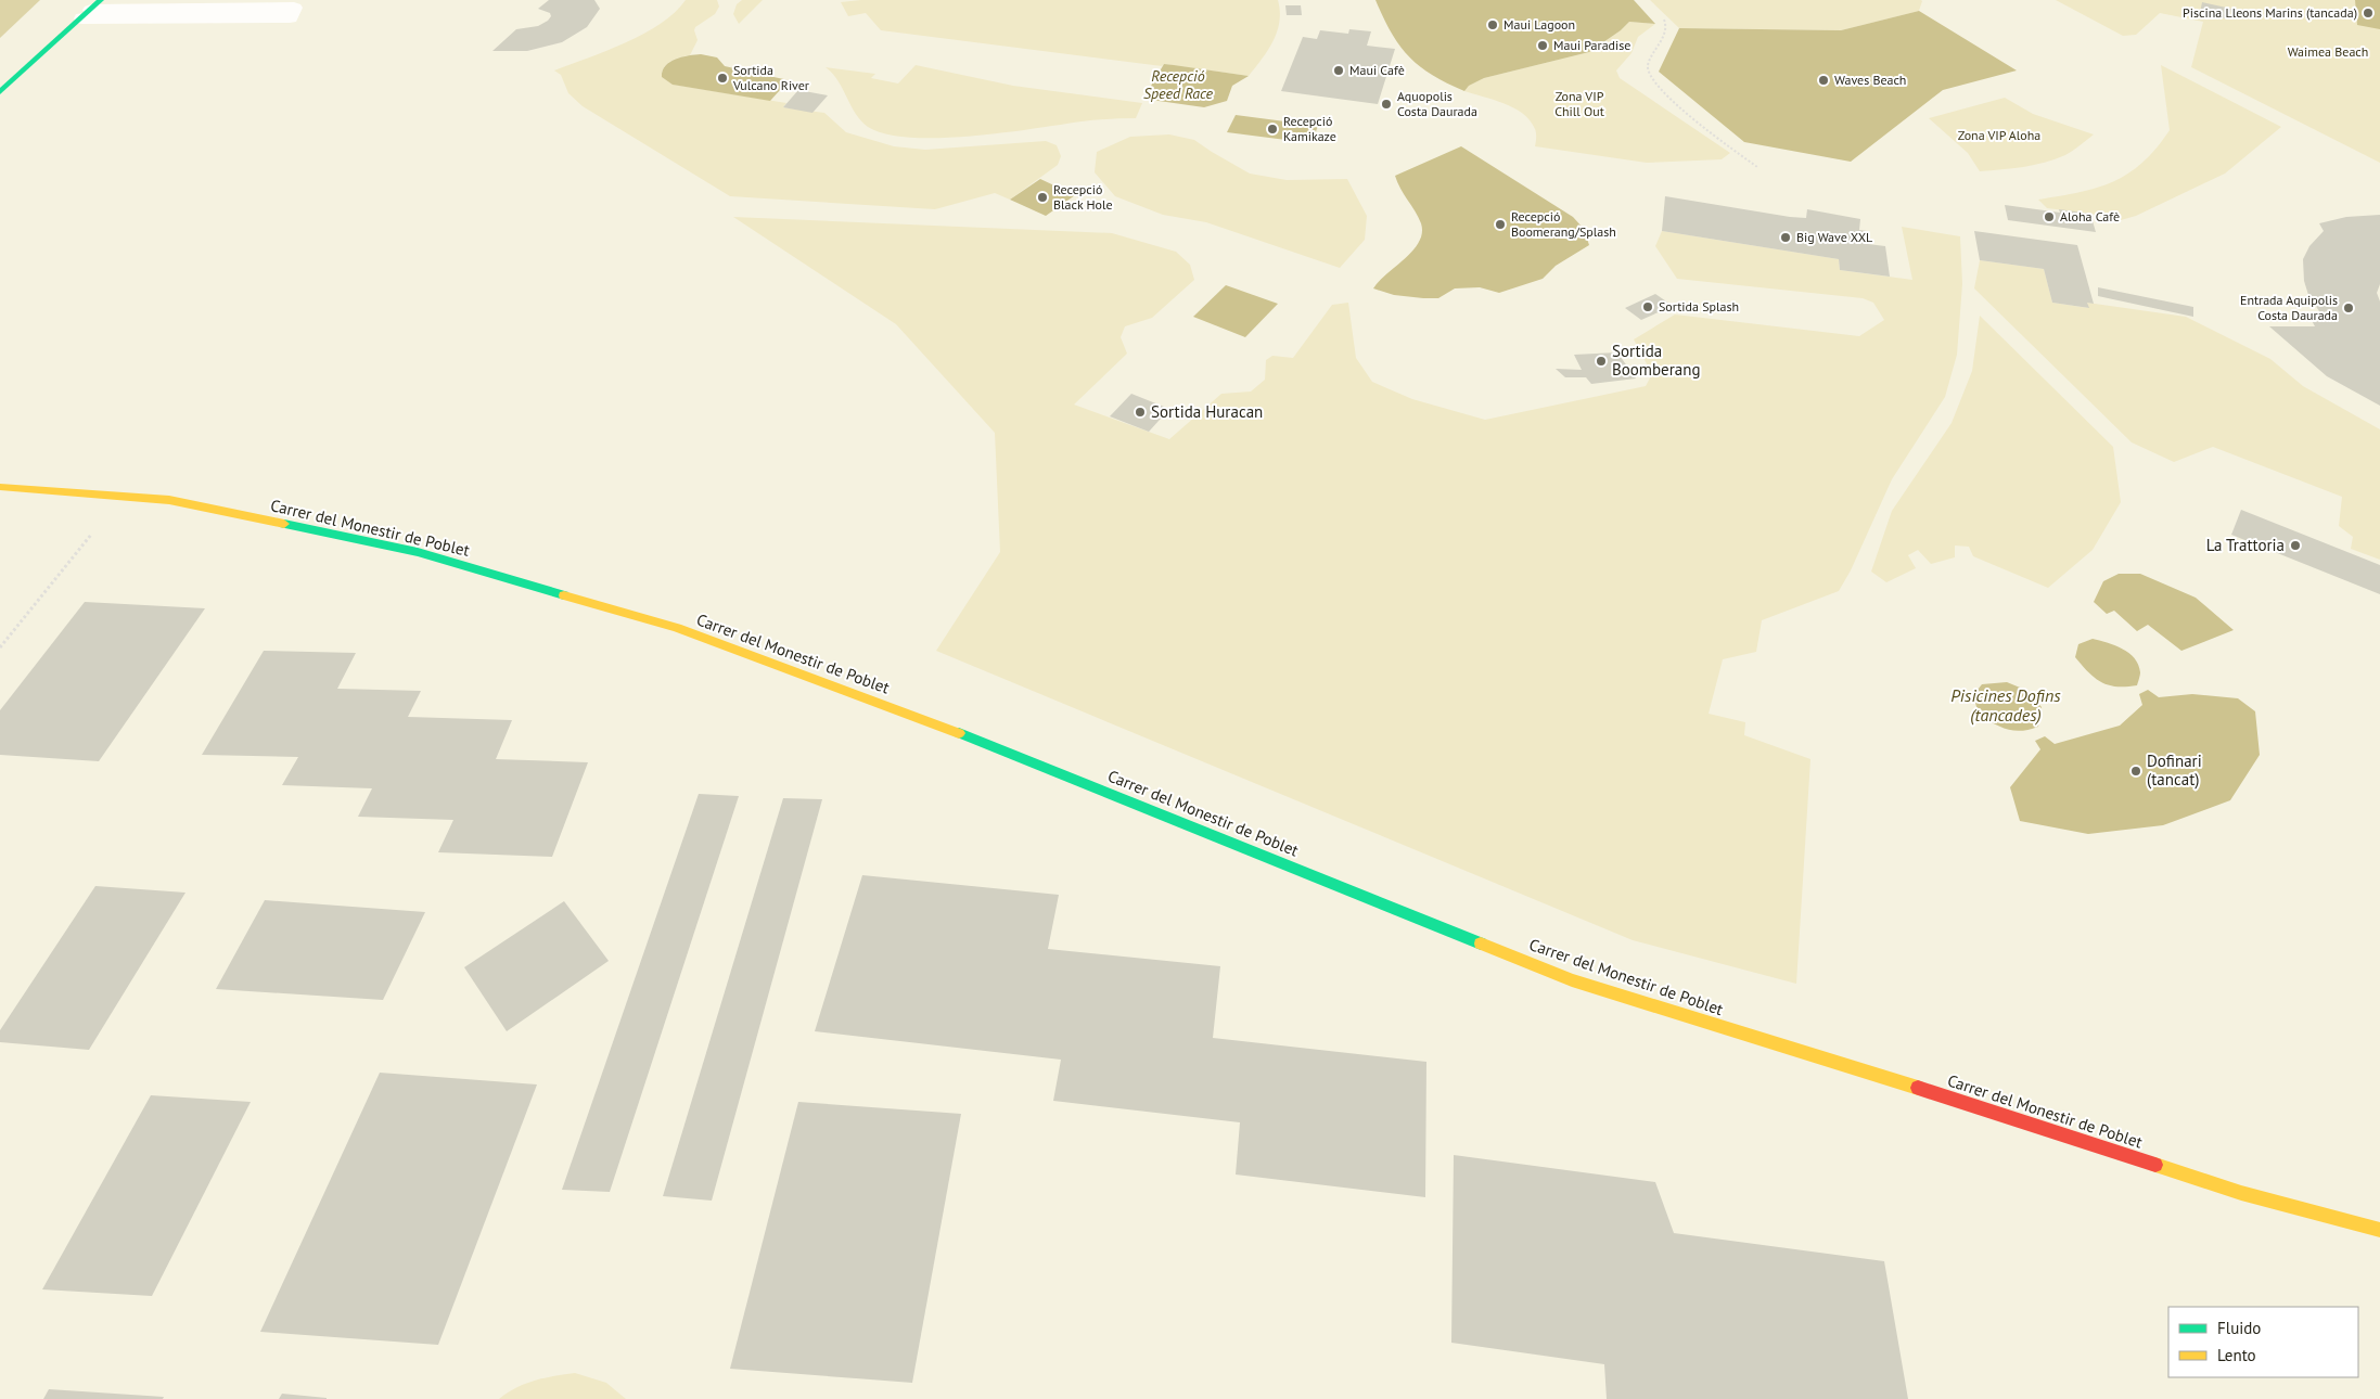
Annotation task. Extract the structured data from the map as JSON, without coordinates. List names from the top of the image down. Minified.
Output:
{"streets":{"street":["Carrer del Monestir de Poblet"]},"water":["Recepció Speed Race","Pisicines Dofins (tancades)"],"parks":["Waimea Beach","Zona VIP Chill Out","Zona VIP Aloha"],"places":["Piscina Lleons Marins (tancada)","Maui Lagoon","Maui Paradise","Maui Cafè","Sortida Vulcano River","Waves Beach","Aquopolis Costa Daurada","Recepció Kamikaze","Recepció Black Hole","Aloha Cafè","Recepció Boomerang/Splash","Big Wave XXL","Sortida Splash","Entrada Aquipolis Costa Daurada","Sortida Boomberang","Sortida Huracan","La Trattoria","Dofinari (tancat)"],"legend":["Fluido","Lento"]}
